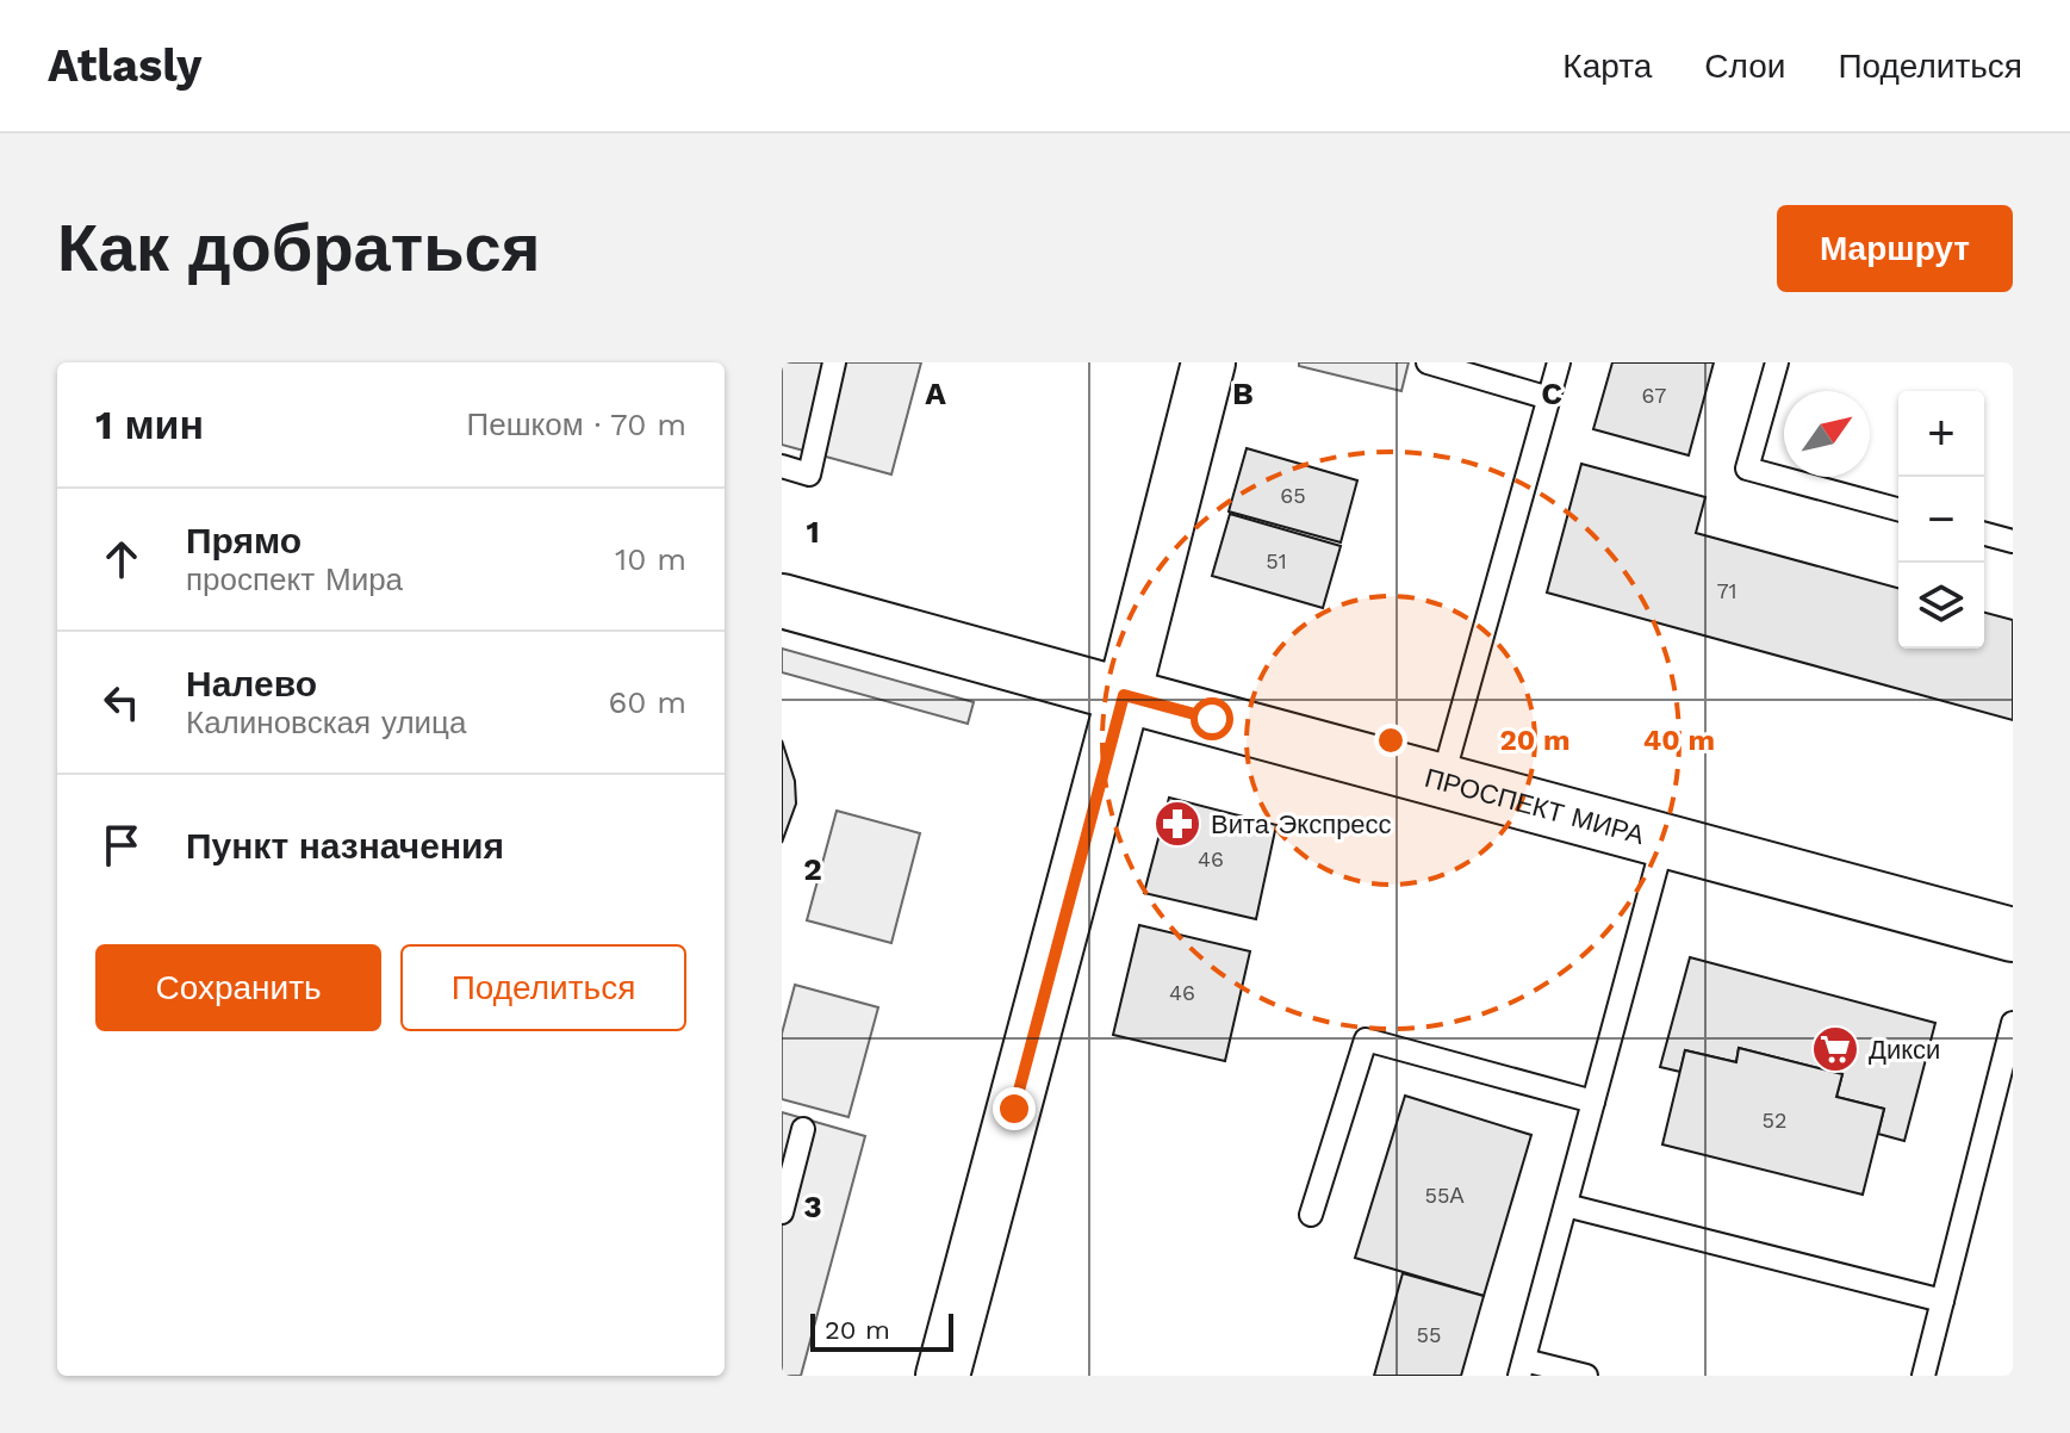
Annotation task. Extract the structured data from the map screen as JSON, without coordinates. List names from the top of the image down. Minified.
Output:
{"streets":{"main road":["ПРОСПЕКТ МИРА"]},"places":{"pharmacy":["Вита Экспресс"],"supermarket":["Дикси"]},"house_numbers":["67","65","51","71","46","46","52","55А","55"],"scale_bar":"20 m","north":"top right","page":{"header":"Atlasly","nav":["Карта","Слои","Поделиться"],"buttons":["Маршрут",["Сохранить","Поделиться"]],"title":"Как добраться","heading":["1 мин","Пешком · 70 m"],"map_buttons":["+","−"],"list":[["Прямо","проспект Мира","10 m"],["Налево","Калиновская улица","60 m"],"Пункт назначения"],"scale":"20 m"},"grid":{"columns":["A","B","C"],"rows":["1","2","3"]},"rings":["20 m","40 m"]}
